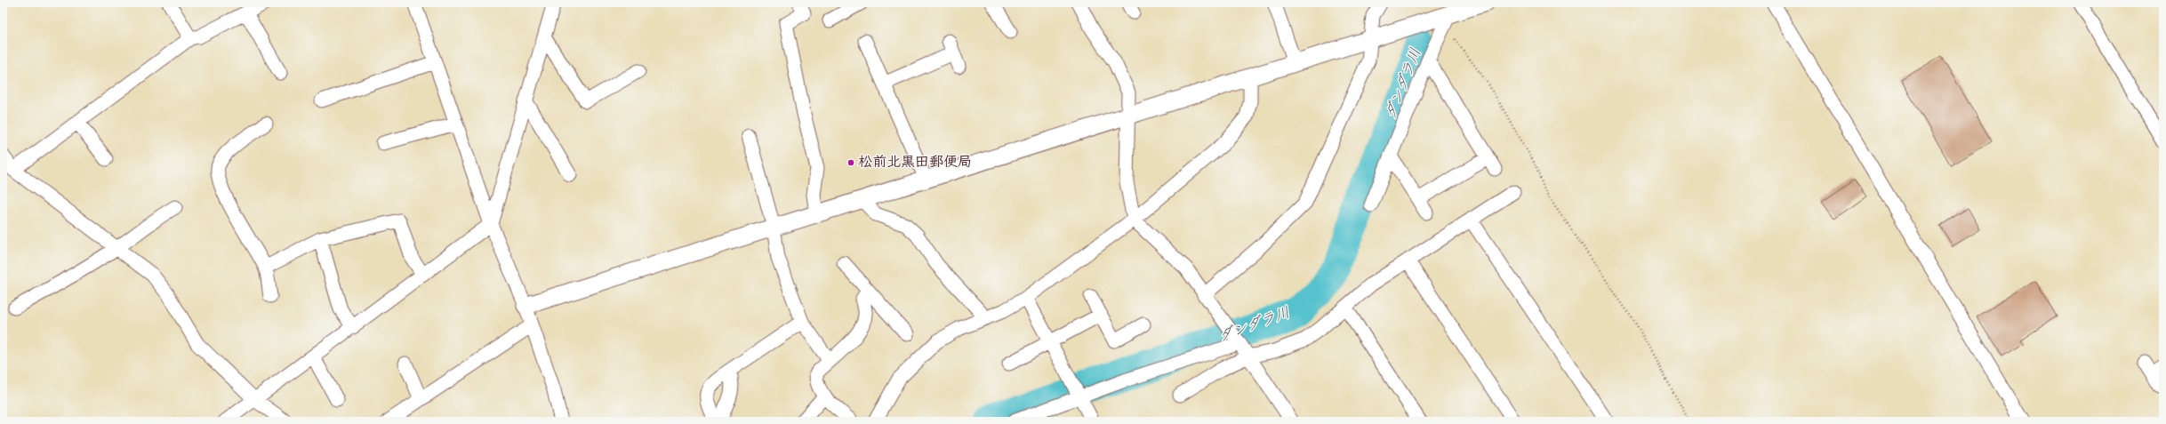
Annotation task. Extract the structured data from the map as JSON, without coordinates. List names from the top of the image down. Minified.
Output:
{"water":["ダンダラ川"],"places":["松前北黒田郵便局"]}
